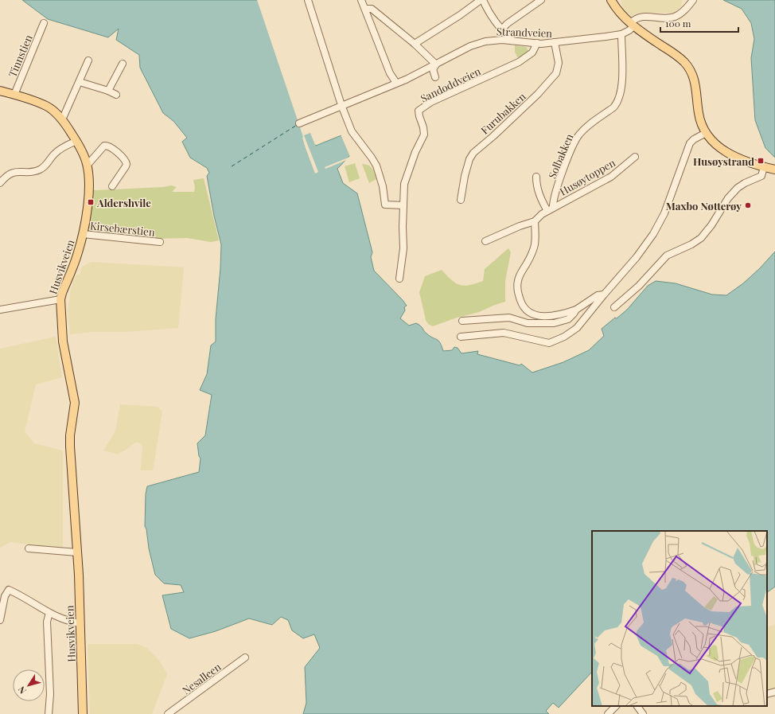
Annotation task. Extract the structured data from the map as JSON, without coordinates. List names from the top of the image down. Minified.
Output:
{"streets":{"main road":["Husvikveien"],"street":["Strandveien","Tinnstien","Sandoddveien","Furubakken","Solbakken","Husøytoppen","Kirsebærstien","Nesalleen"]},"crossings":[["Strandveien","Sandoddveien"],["Strandveien","Furubakken"],["Strandveien","Solbakken"],["Tinnstien","Husvikveien"],["Solbakken","Husøytoppen"],["Kirsebærstien","Husvikveien"]],"places":{"transit":["Husøystrand","Aldershvile"],"other":["Maxbo Nøtterøy"]},"scale_bar":"100 m","north":"bottom left"}
